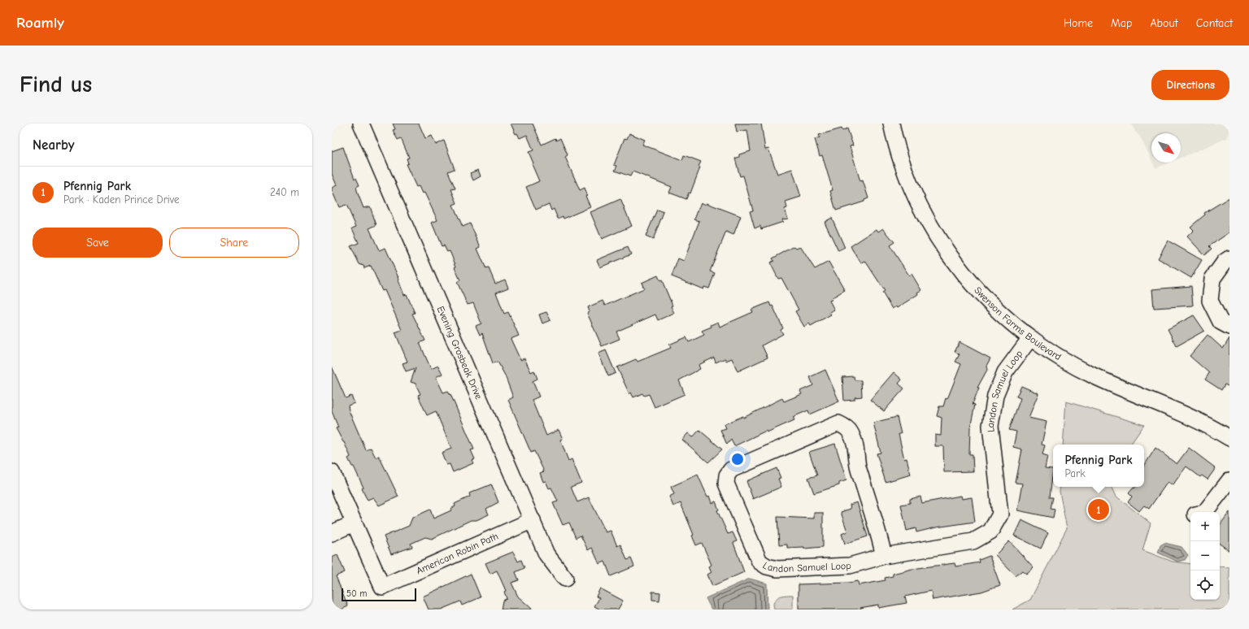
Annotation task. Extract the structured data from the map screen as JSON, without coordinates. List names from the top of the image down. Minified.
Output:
{"streets":{"street":["Swenson Farms Boulevard","Evening Grosbeak Drive","Landon Samuel Loop","American Robin Path"]},"crossings":[["Swenson Farms Boulevard","Landon Samuel Loop"],["Evening Grosbeak Drive","American Robin Path"]],"scale_bar":"50 m","north":"bottom right","page":{"header":"Roamly","nav":["Home","Map","About","Contact"],"buttons":["Directions",["Save","Share"]],"title":"Find us","heading":"Nearby","list":[{"mark":"1","name":"Pfennig Park","note":"Park · Kaden Prince Drive","value":"240 m"}],"popup":["Pfennig Park","Park"],"pins":"1","map_buttons":["+","−"],"scale":"50 m"}}
